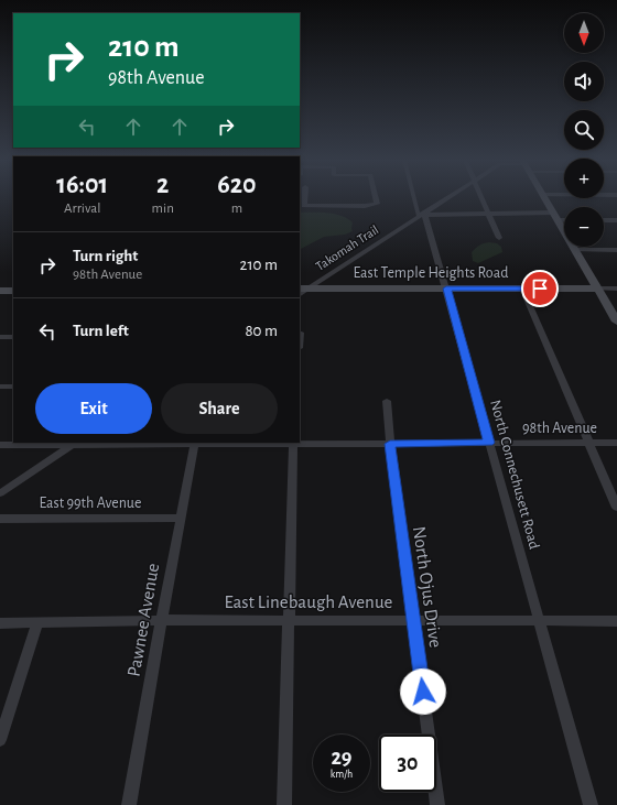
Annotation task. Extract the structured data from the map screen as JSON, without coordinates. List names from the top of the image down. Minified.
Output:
{"streets":{"street":["Takomah Trail","East Temple Heights Road","98th Avenue","North Connechusett Road","East 99th Avenue","North Ojus Drive","East Linebaugh Avenue","Pawnee Avenue"]},"crossings":[["Takomah Trail","East Temple Heights Road"],["Takomah Trail","North Connechusett Road"],["East Temple Heights Road","North Connechusett Road"],["98th Avenue","North Connechusett Road"],["98th Avenue","North Ojus Drive"],["98th Avenue","Pawnee Avenue"],["North Connechusett Road","East Linebaugh Avenue"],["East 99th Avenue","Pawnee Avenue"],["North Ojus Drive","East Linebaugh Avenue"],["East Linebaugh Avenue","Pawnee Avenue"]],"north":"bottom","page":{"map_buttons":["+","−"],"turn":["210 m","98th Avenue"],"eta":["16:01","Arrival","2","min","620","m"],"list":[{"name":"Turn right","note":"98th Avenue","value":"210 m"},{"name":"Turn left","value":"80 m"}],"buttons":["Exit","Share"],"speed":"29 km/h","limit":"30"}}
